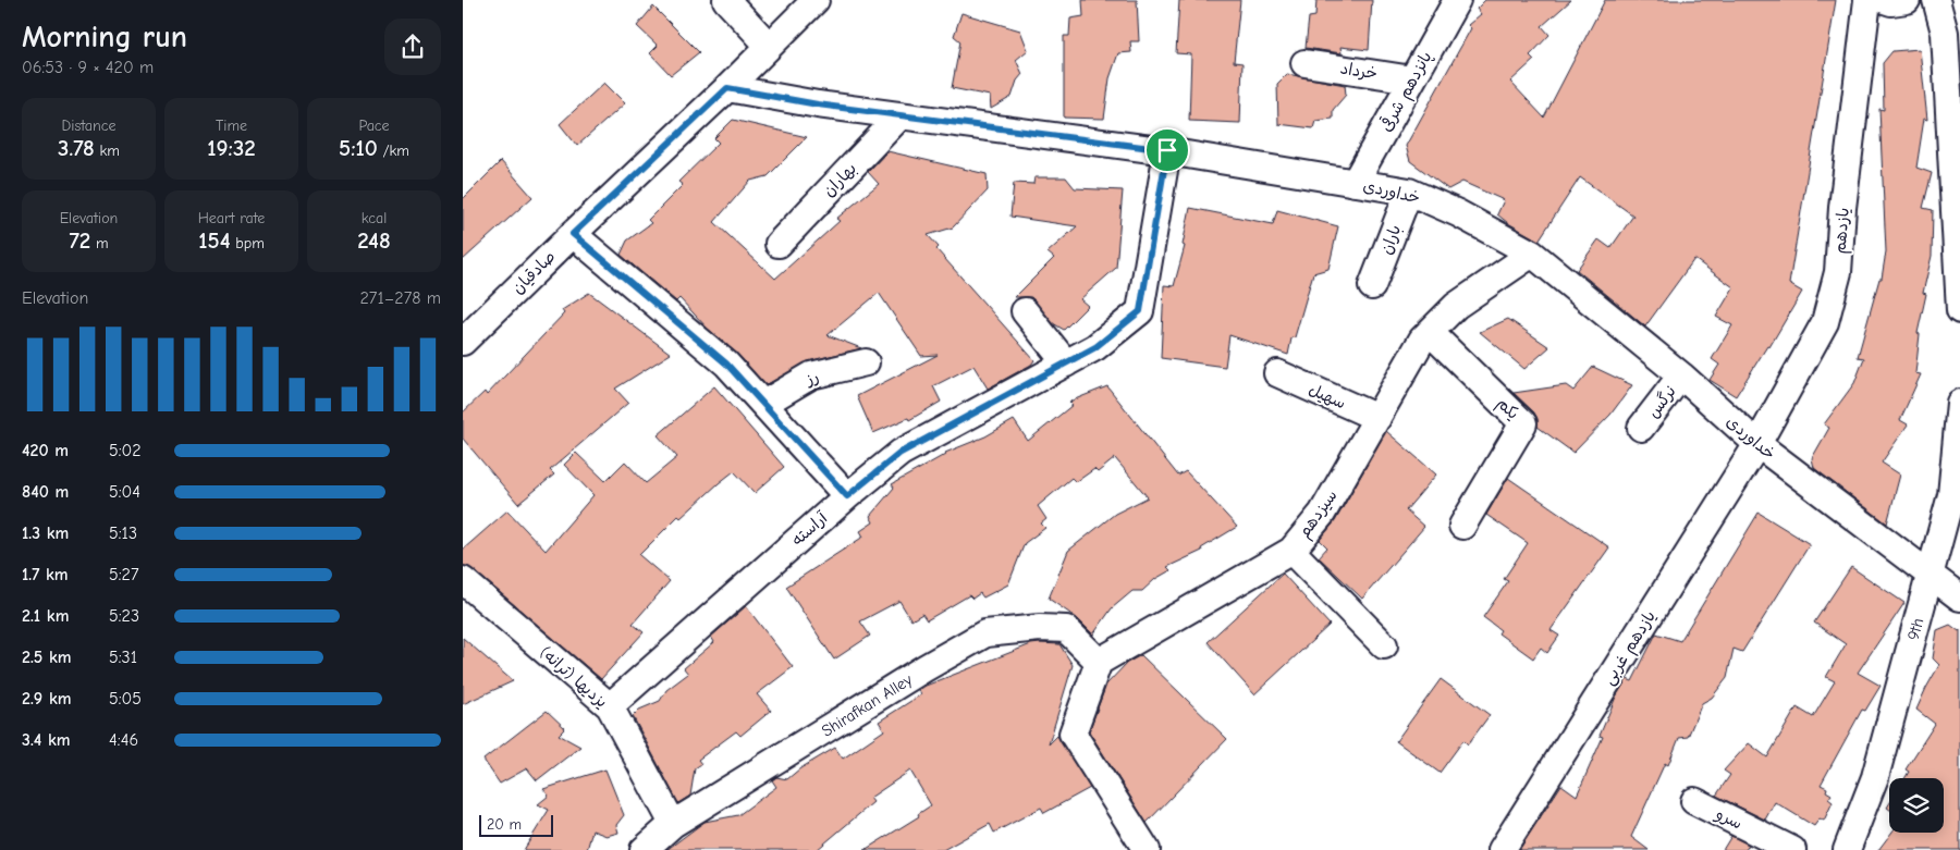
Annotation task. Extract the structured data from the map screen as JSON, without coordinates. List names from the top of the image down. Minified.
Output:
{"streets":{"street":["خرداد","پانزدهم شرقی","بهاران","خداوردی","یازدهم","باران","صادقیان","رز","سهیل","نرگس","یکم","سیزدهم","آراسته","9th","یازدهم غربی","یزدیها (ترانه)","Shirafkan Alley","سرو"]},"crossings":[["خرداد","پانزدهم شرقی"],["پانزدهم شرقی","خداوردی"],["بهاران","خداوردی"],["خداوردی","یازدهم"],["خداوردی","باران"],["خداوردی","صادقیان"],["خداوردی","نرگس"],["خداوردی","سیزدهم"],["خداوردی","آراسته"],["خداوردی","9th"],["خداوردی","یازدهم غربی"],["یازدهم","یازدهم غربی"],["سهیل","سیزدهم"],["یکم","سیزدهم"],["سیزدهم","Shirafkan Alley"],["آراسته","یزدیها (ترانه)"],["یزدیها (ترانه)","Shirafkan Alley"]],"scale_bar":"20 m","page":{"heading":["Morning run","06:53 · 9 × 420 m"],"stats":[["Distance","3.78 km"],["Time","19:32"],["Pace","5:10 /km"],["Elevation","72 m"],["Heart rate","154 bpm"],["kcal","248"]],"chart":["Elevation","271–278 m"],"list":[{"name":"420 m","note":"5:02"},{"name":"840 m","note":"5:04"},{"name":"1.3 km","note":"5:13"},{"name":"1.7 km","note":"5:27"},{"name":"2.1 km","note":"5:23"},{"name":"2.5 km","note":"5:31"},{"name":"2.9 km","note":"5:05"},{"name":"3.4 km","note":"4:46"}],"scale":"20 m"}}
